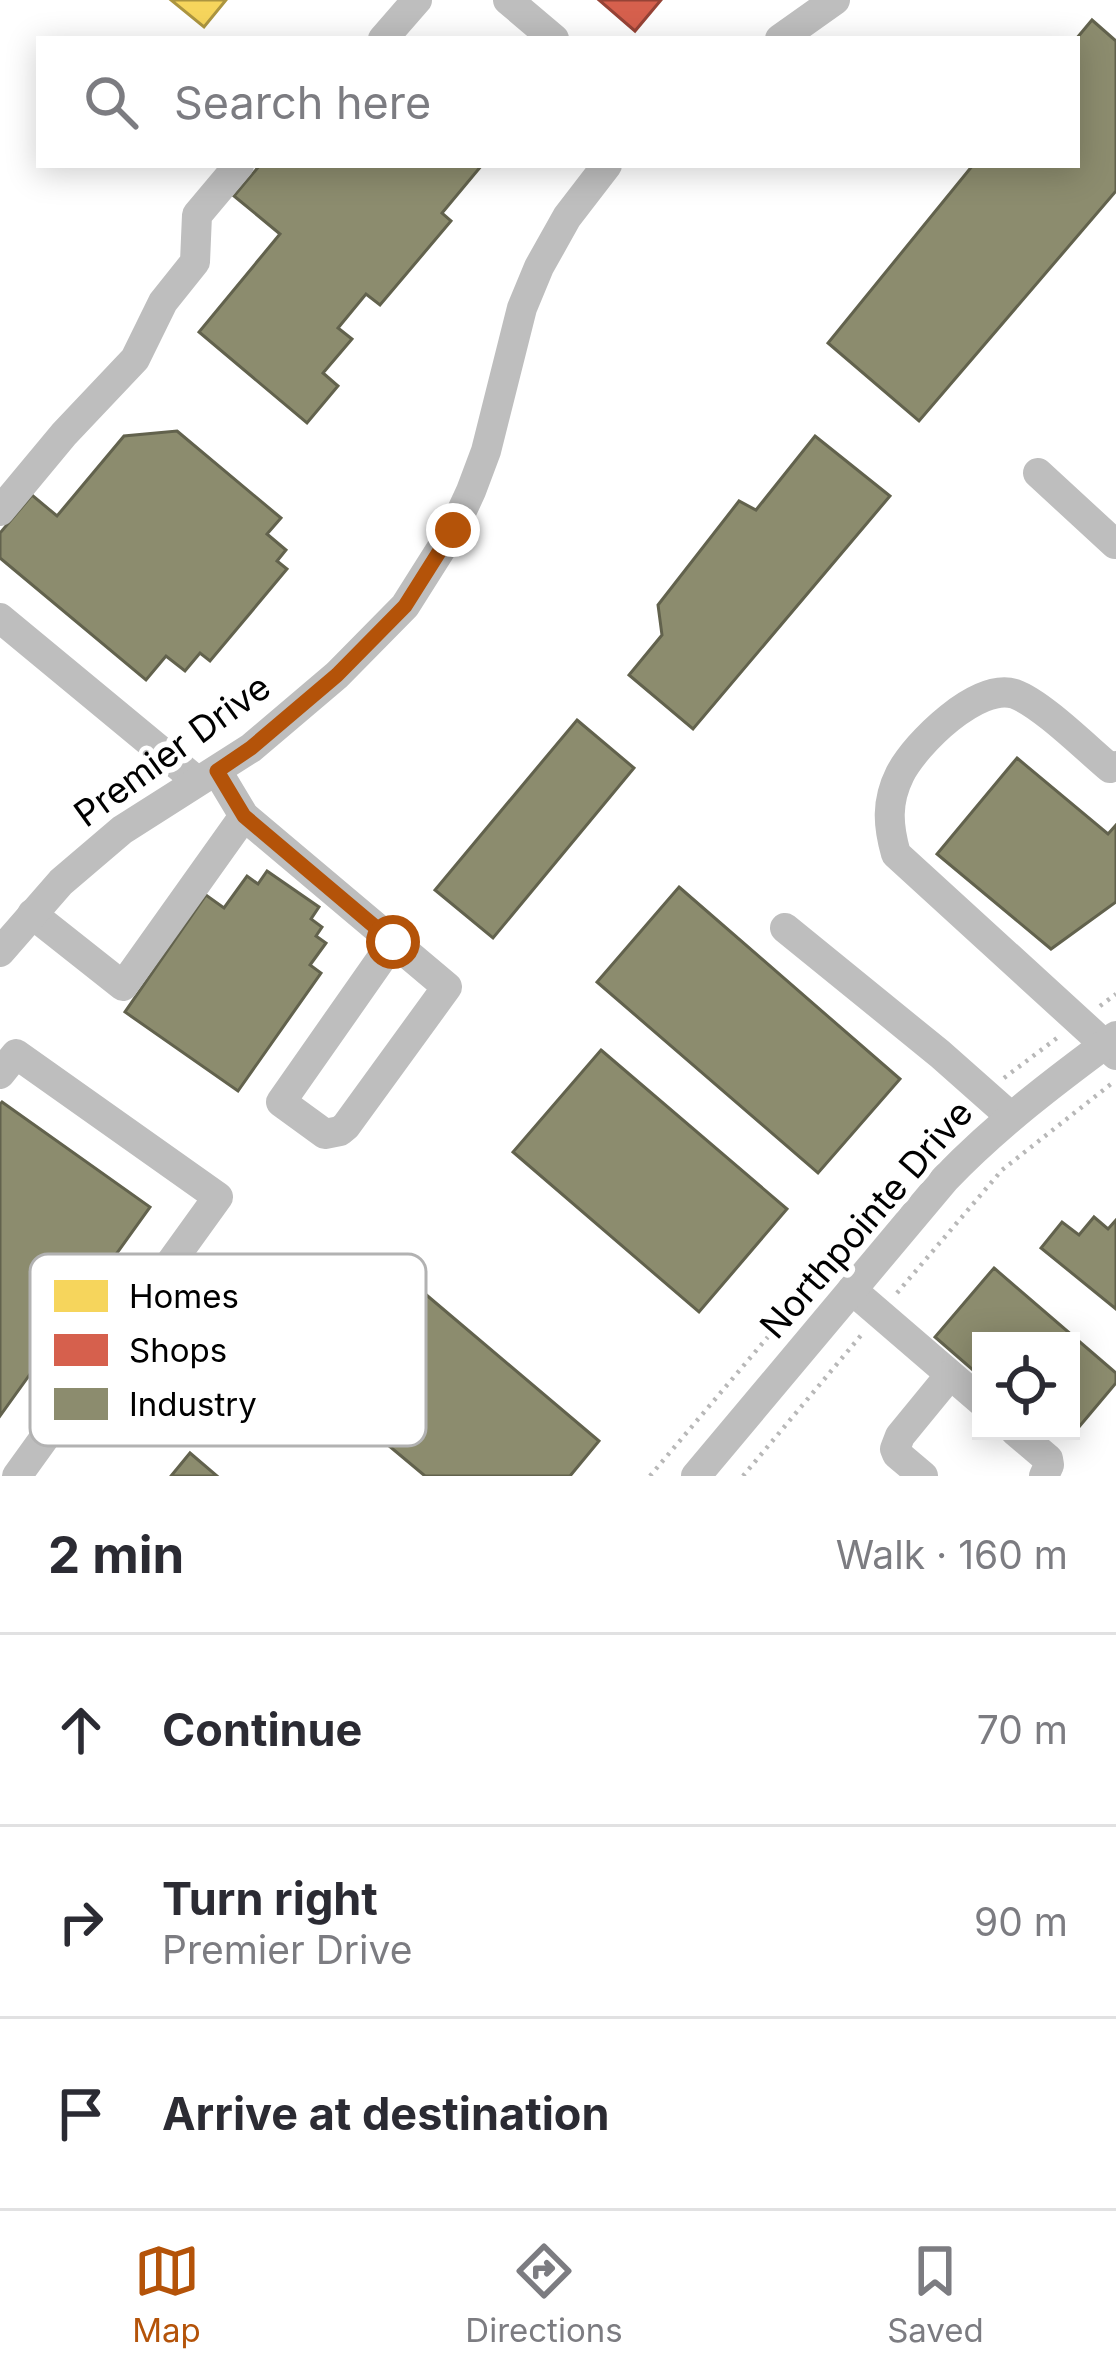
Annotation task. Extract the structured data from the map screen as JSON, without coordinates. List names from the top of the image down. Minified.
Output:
{"streets":{"street":["Premier Drive","Northpointe Drive"]},"legend":["Homes","Shops","Industry"],"page":{"search":"Search here","heading":["2 min","Walk · 160 m"],"list":[["Continue","70 m"],["Turn right","Premier Drive","90 m"],"Arrive at destination"],"nav":["Map","Directions","Saved"]}}
